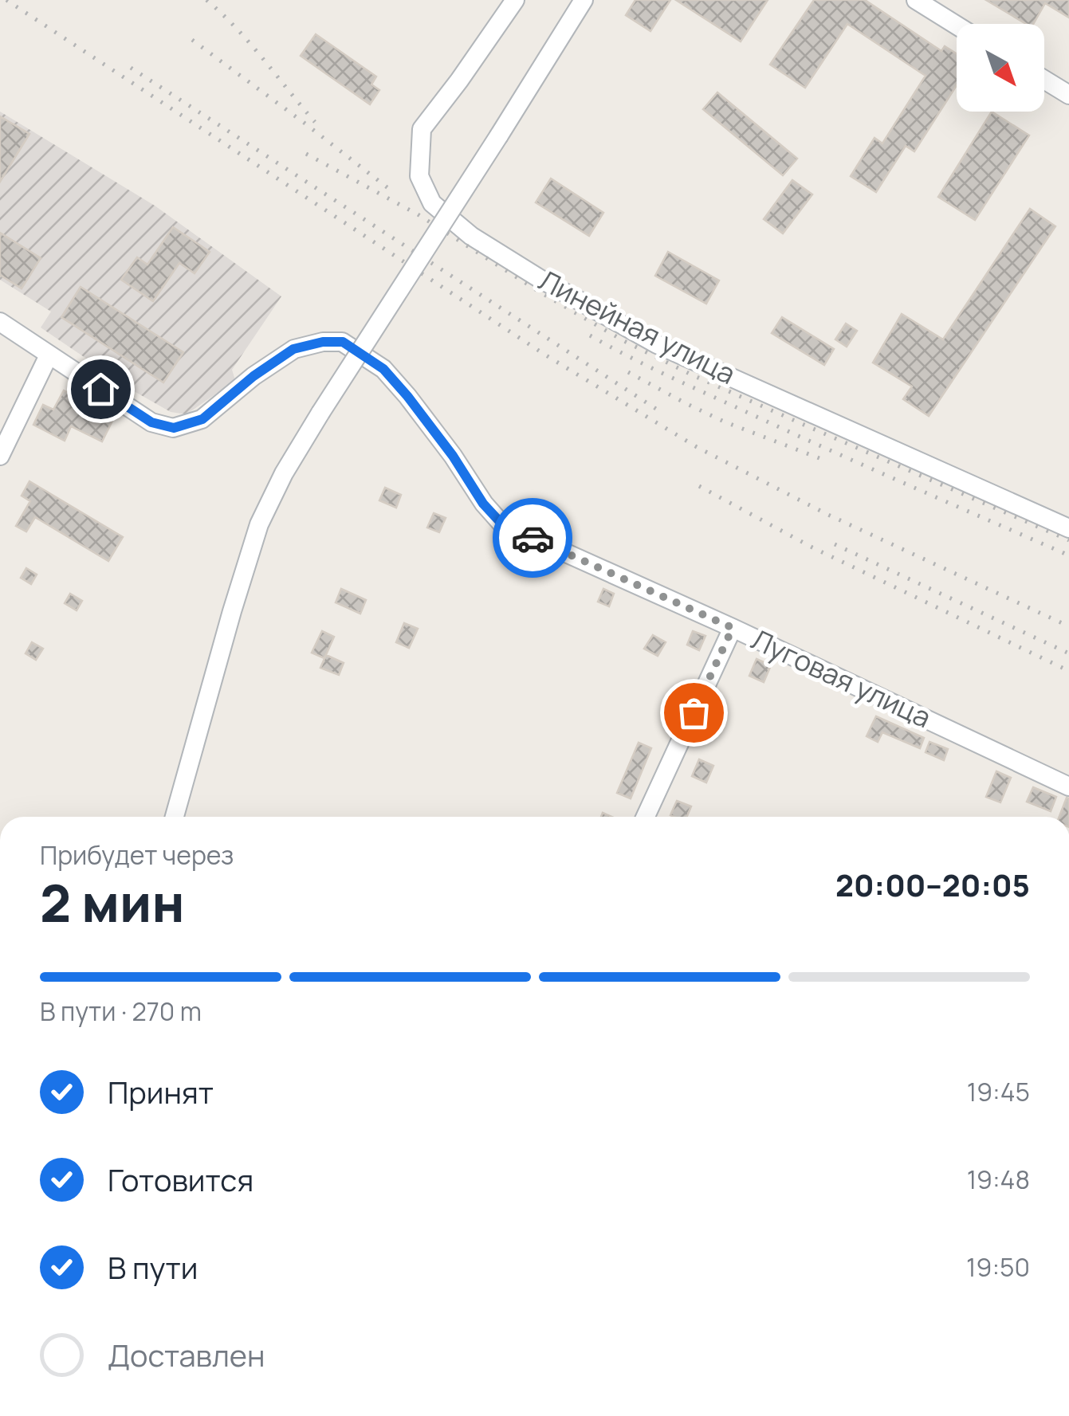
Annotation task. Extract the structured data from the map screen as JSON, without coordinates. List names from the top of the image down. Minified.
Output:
{"streets":{"street":["Линейная улица","Луговая улица"]},"north":"bottom right","page":{"heading":["2 мин","Прибудет через","20:00–20:05"],"bar":"В пути · 270 m","list":[["Принят","19:45"],["Готовится","19:48"],["В пути","19:50"],"Доставлен"]}}
